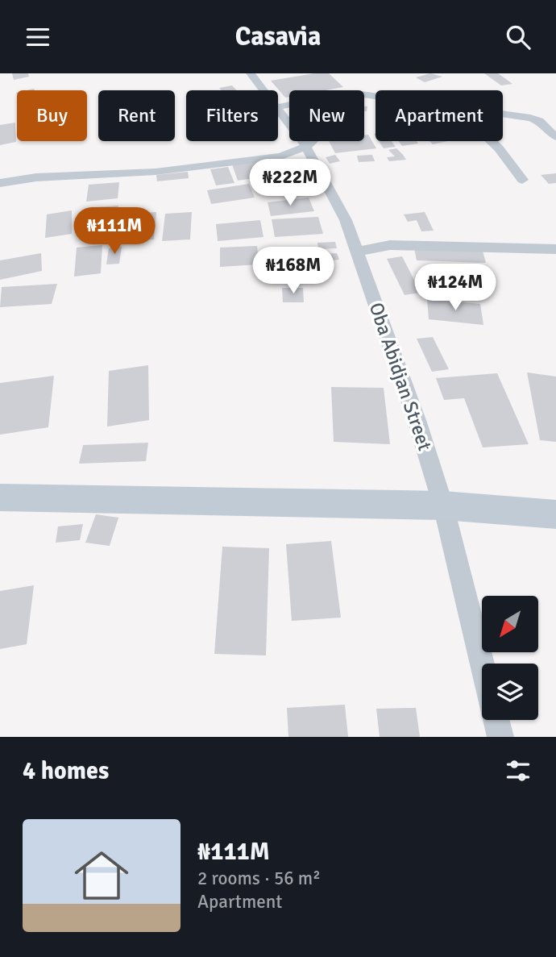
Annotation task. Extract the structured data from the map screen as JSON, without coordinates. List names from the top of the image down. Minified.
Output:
{"streets":{"street":["Oba Abidjan Street"]},"north":"bottom left","page":{"header":"Casavia","chip":["Buy","Rent","Filters","New","Apartment"],"price":["₦222M","₦111M","₦168M","₦124M"],"heading":"4 homes","list":[{"name":"₦111M","note":"2 rooms · 56 m² · Apartment"}]}}
